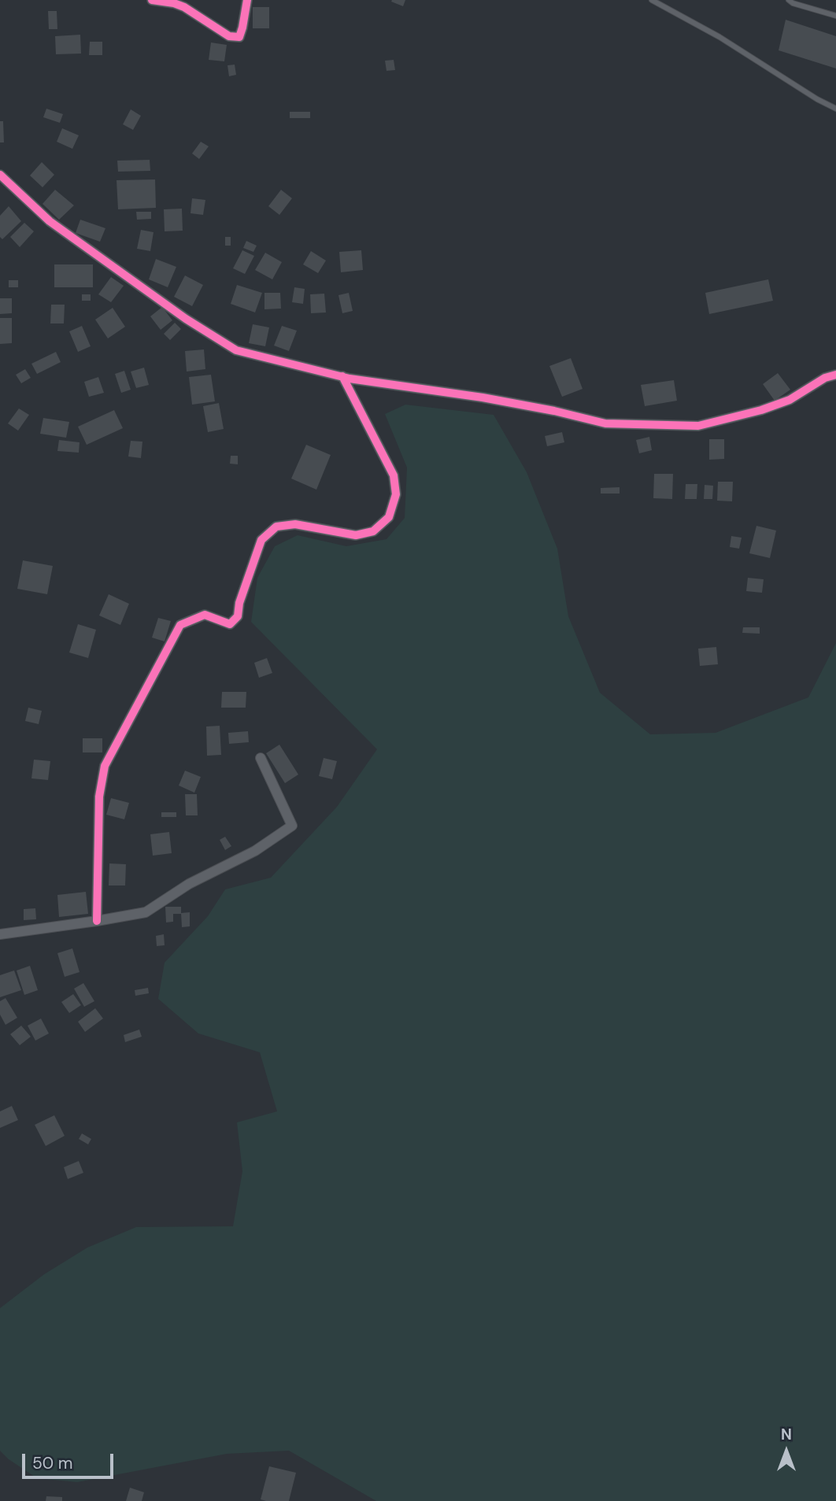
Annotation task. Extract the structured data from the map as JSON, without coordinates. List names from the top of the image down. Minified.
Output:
{"scale_bar":"50 m","north":"top"}
